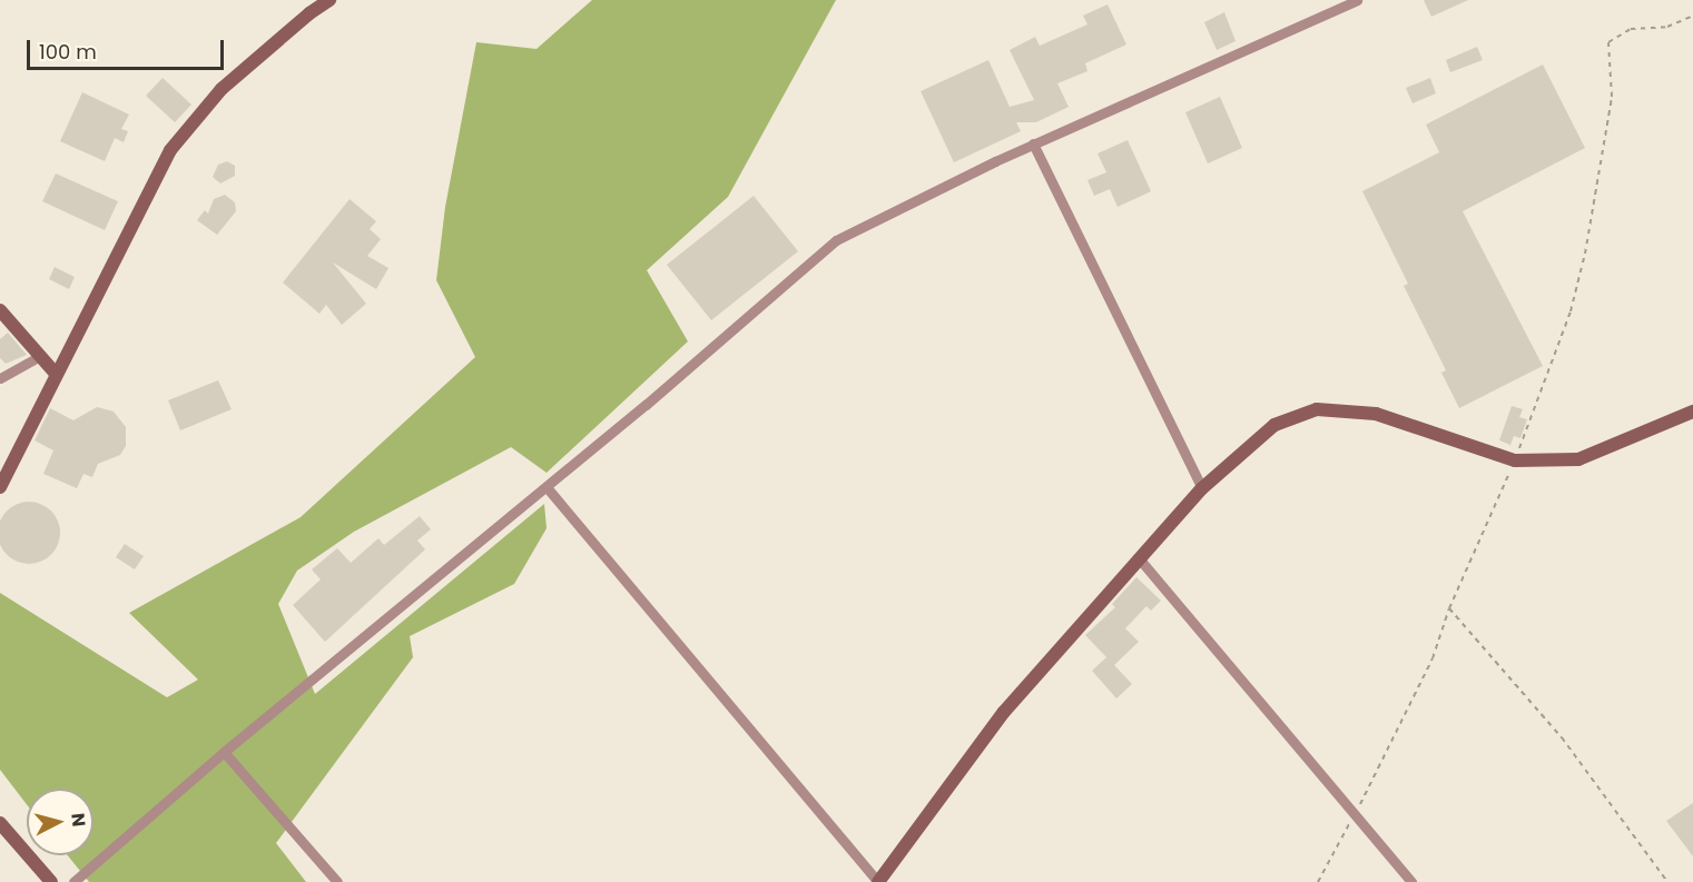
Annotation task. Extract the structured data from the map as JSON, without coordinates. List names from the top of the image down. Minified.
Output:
{"scale_bar":"100 m","north":"right"}
